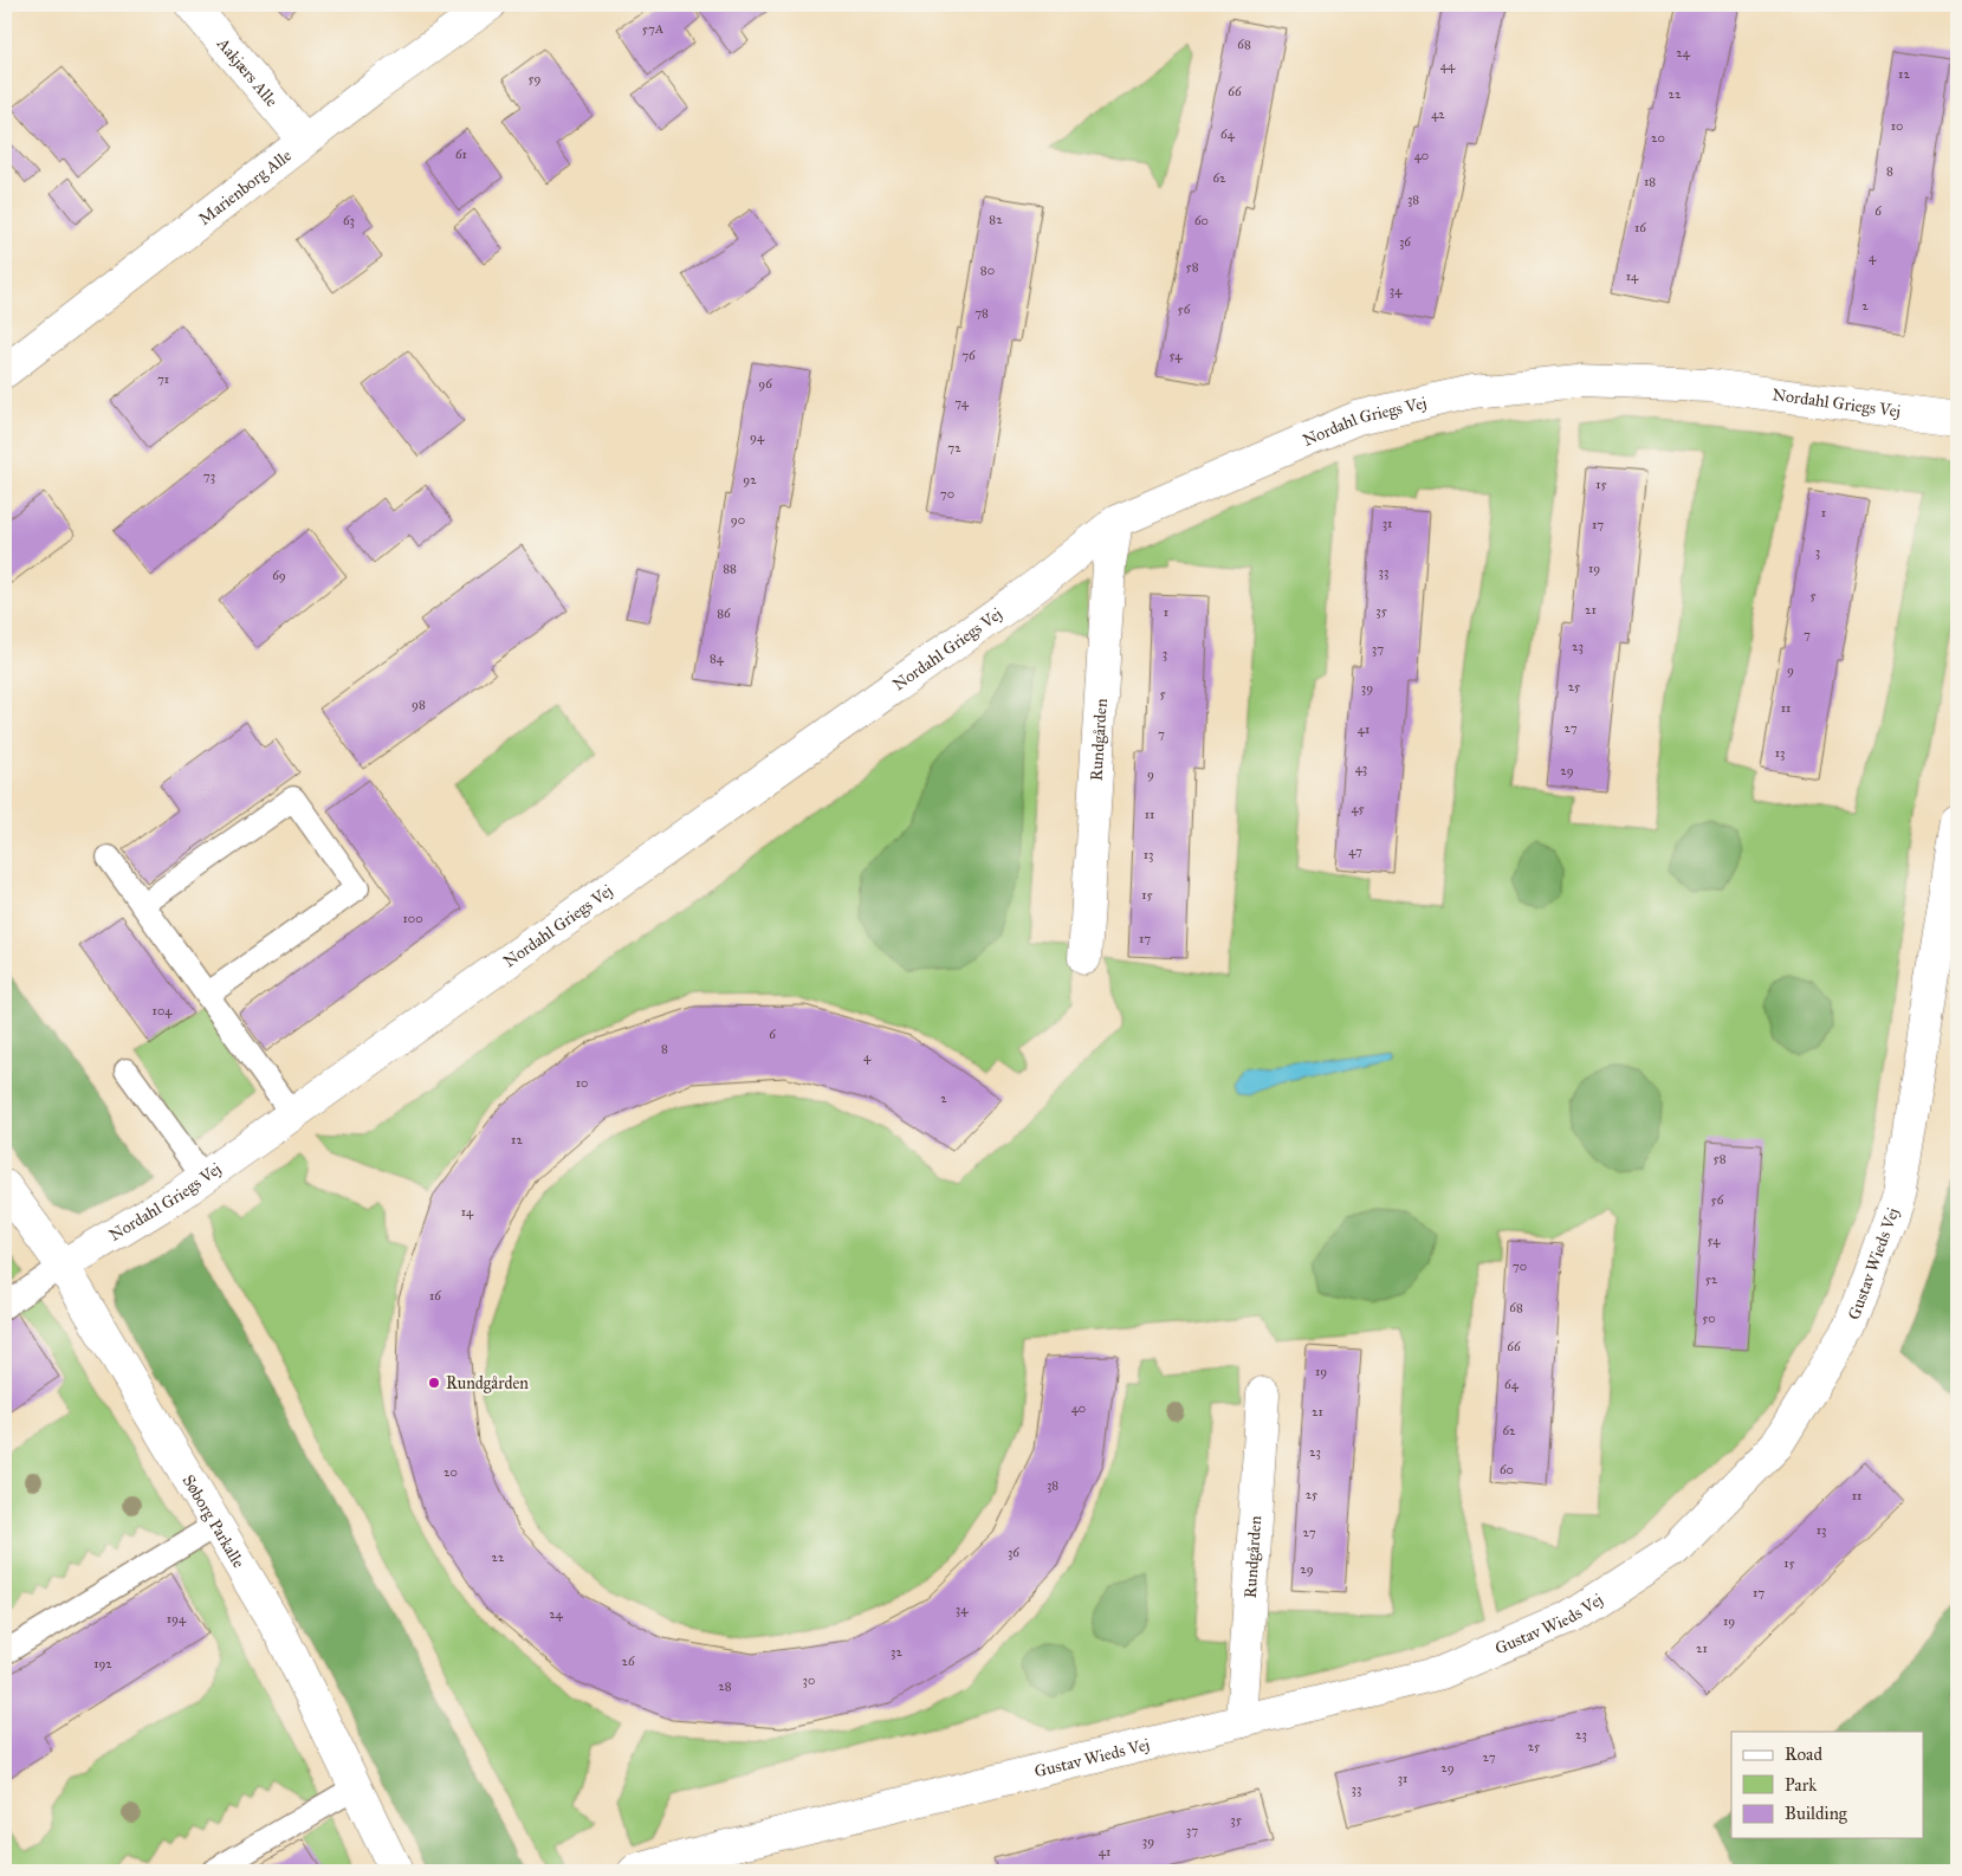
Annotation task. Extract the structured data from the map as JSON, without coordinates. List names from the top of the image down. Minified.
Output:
{"streets":{"street":["Aakjærs Alle","Marienborg Alle","Nordahl Griegs Vej","Rundgården","Gustav Wieds Vej","Søborg Parkalle"]},"crossings":[["Aakjærs Alle","Marienborg Alle"],["Nordahl Griegs Vej","Rundgården"],["Nordahl Griegs Vej","Søborg Parkalle"],["Rundgården","Gustav Wieds Vej"]],"places":["Rundgården"],"house_numbers":["57A","68","24","44","12","59","66","22","42","10","64","20","61","40","8","62","18","38","6","82","63","60","16","36","4","58","80","14","34","2","56","78","76","54","71","96","74","94","72","73","92","15","70","1","90","31","17","3","88","19","33","69","5","21","35","1","86","7","23","37","3","84","9","25","39","5","98","11","27","41","7","13","43","29","9","45","11","47","13","15","100","17","104","6","8","4","10","2","12","58","56","14","54","70","52","16","68","50","66","19","64","40","21","62","23","60","20","38","25","11","13","27","36","22","15","29","17","34","24","194","19","21","32","26","192","30","28","23","25","27","29","31","33","35","37","39","41"],"legend":["Road","Park","Building"]}
